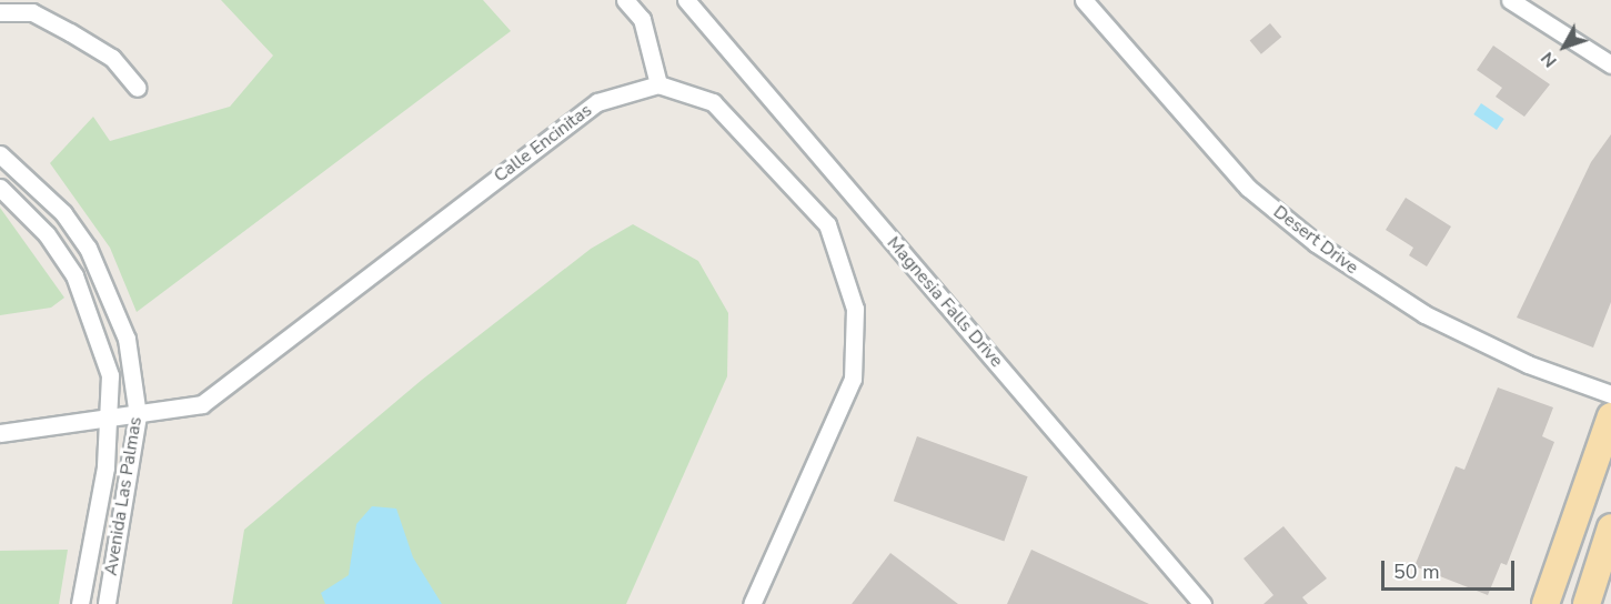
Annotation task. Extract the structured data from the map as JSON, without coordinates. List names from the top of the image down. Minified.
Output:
{"streets":{"street":["Calle Encinitas","Desert Drive","Magnesia Falls Drive","Avenida Las Palmas"]},"crossings":[["Calle Encinitas","Avenida Las Palmas"]],"scale_bar":"50 m","north":"bottom left"}
